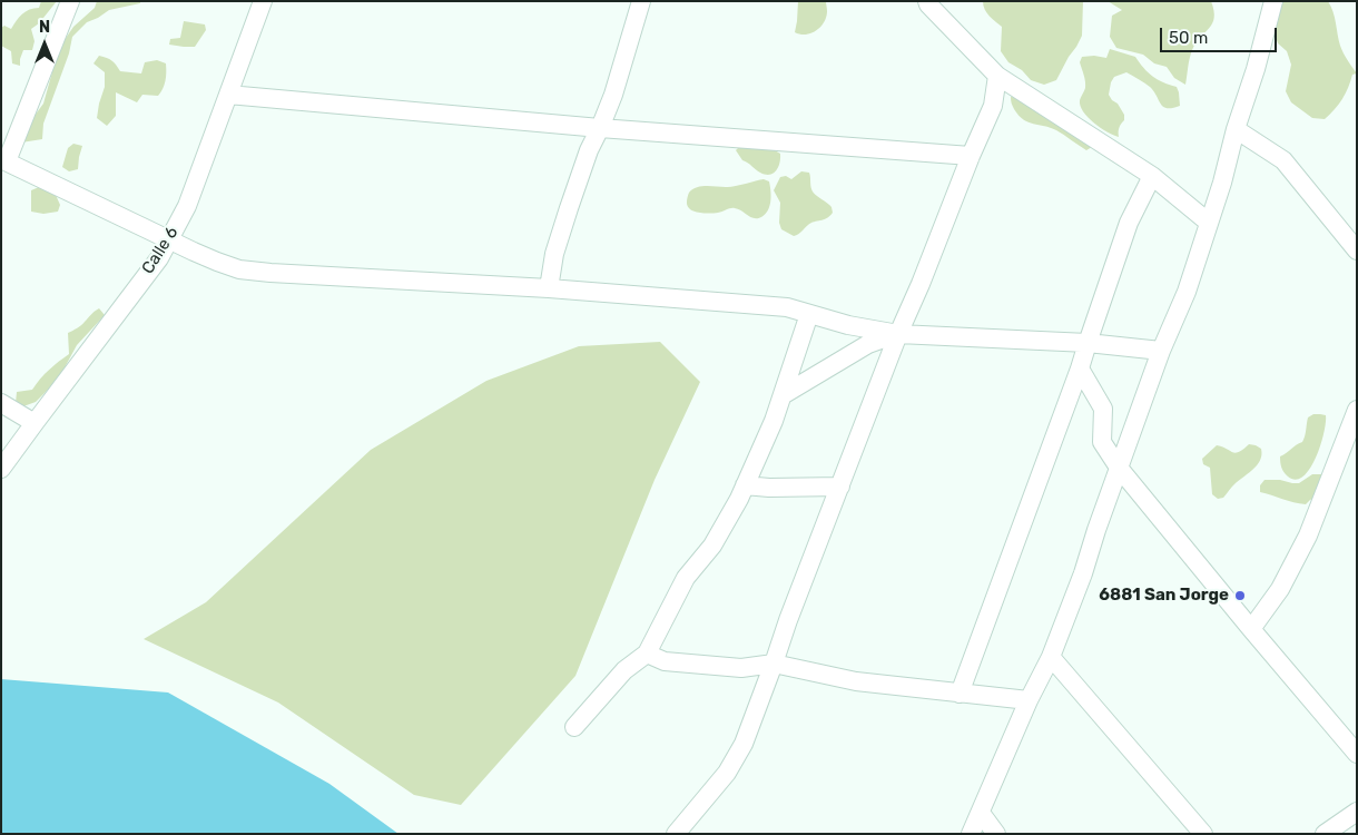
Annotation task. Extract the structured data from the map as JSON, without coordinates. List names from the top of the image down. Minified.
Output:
{"streets":{"street":["Calle 6"]},"places":["6881 San Jorge"],"scale_bar":"50 m","north":"top"}
